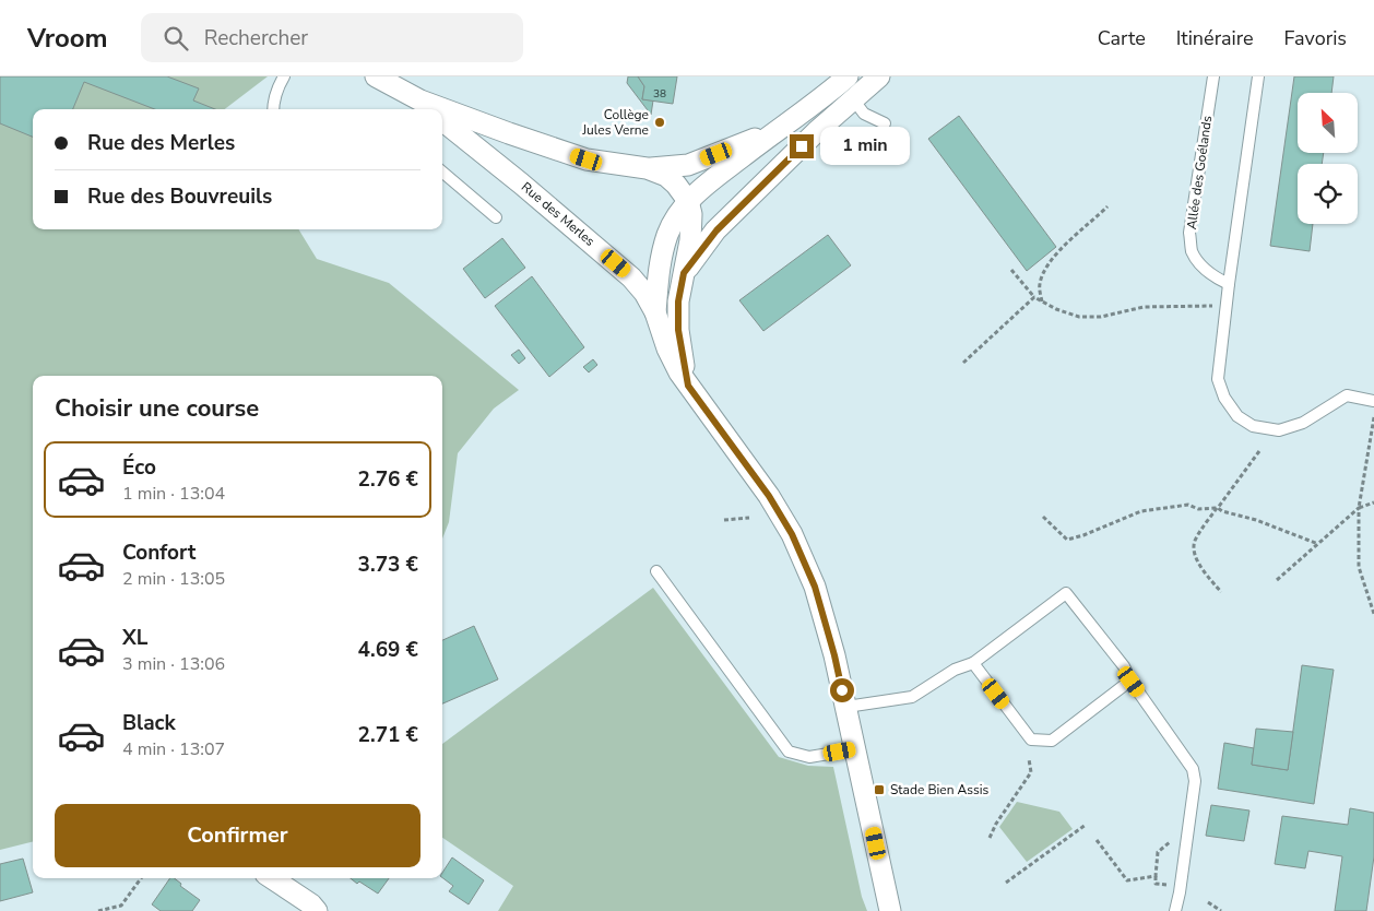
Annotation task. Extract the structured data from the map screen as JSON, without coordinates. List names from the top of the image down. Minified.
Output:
{"streets":{"street":["Rue des Merles"],"lane":["Allée des Goélands"]},"places":{"other":["Collège Jules Verne"],"transit":["Stade Bien Assis"]},"house_numbers":["38"],"north":"top left","page":{"header":"Vroom","search":"Rechercher","nav":["Carte","Itinéraire","Favoris"],"banner":["Rue des Merles","Rue des Bouvreuils"],"bubble":"1 min","heading":"Choisir une course","list":[{"name":"Éco","note":"1 min · 13:04","value":"2.76 €"},{"name":"Confort","note":"2 min · 13:05","value":"3.73 €"},{"name":"XL","note":"3 min · 13:06","value":"4.69 €"},{"name":"Black","note":"4 min · 13:07","value":"2.71 €"}],"buttons":"Confirmer"}}
